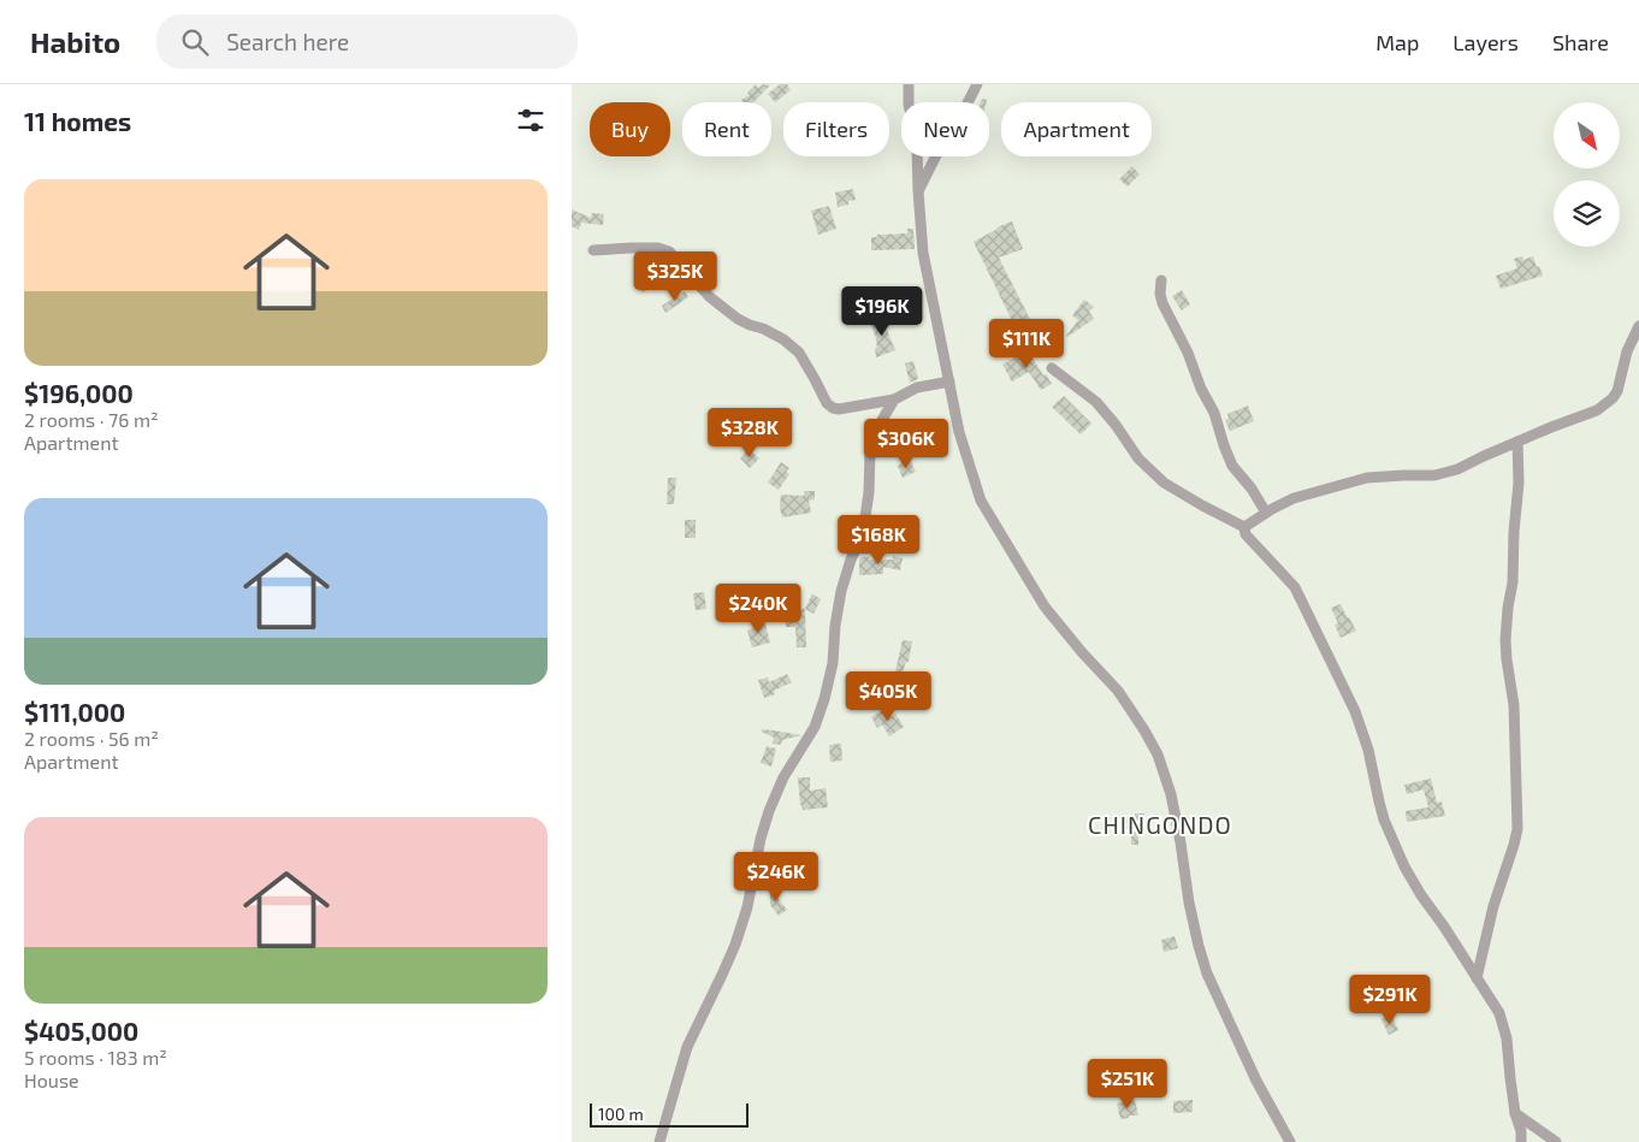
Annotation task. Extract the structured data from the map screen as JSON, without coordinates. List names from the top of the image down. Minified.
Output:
{"districts":["CHINGONDO"],"scale_bar":"100 m","north":"bottom right","page":{"header":"Habito","search":"Search here","nav":["Map","Layers","Share"],"heading":"11 homes","chip":["Buy","Rent","Filters","New","Apartment"],"list":[{"name":"$196,000","note":"2 rooms · 76 m² · Apartment"},{"name":"$111,000","note":"2 rooms · 56 m² · Apartment"},{"name":"$405,000","note":"5 rooms · 183 m² · House"}],"price":["$325K","$196K","$111K","$328K","$306K","$168K","$240K","$405K","$246K","$291K","$251K"],"scale":"100 m"}}
